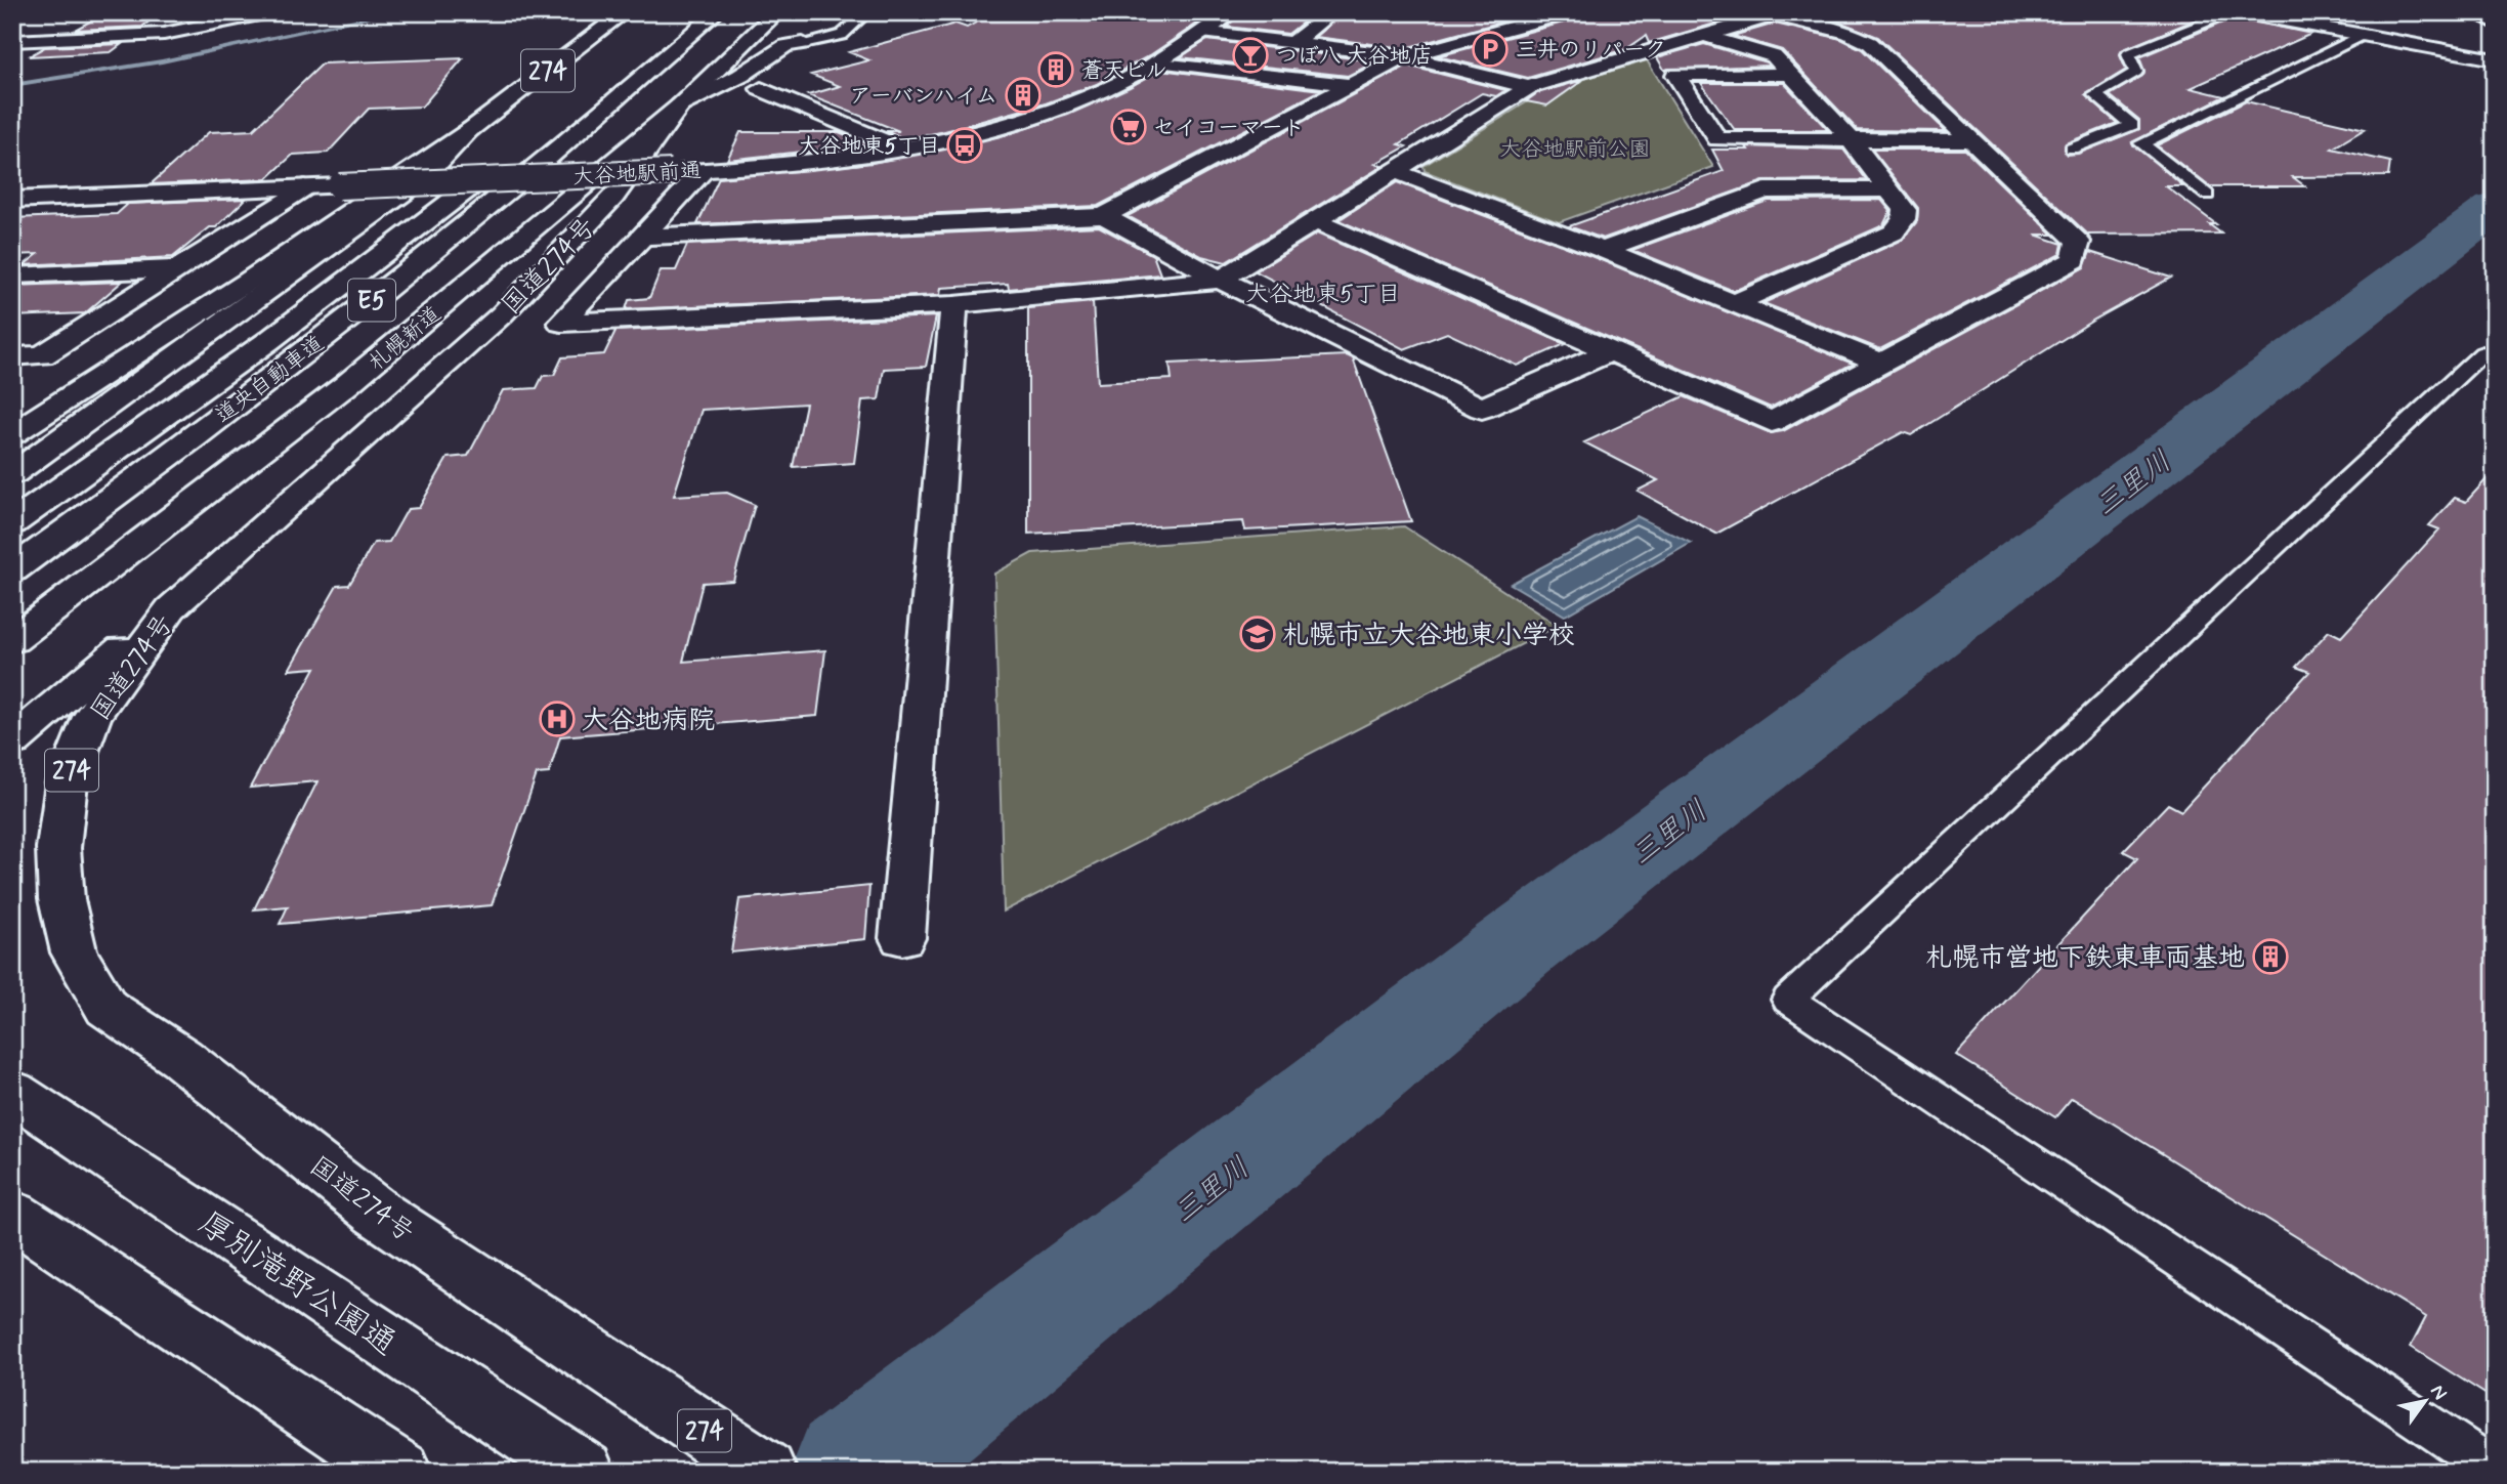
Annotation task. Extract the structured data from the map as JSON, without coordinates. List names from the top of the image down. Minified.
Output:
{"streets":{"main road":["274","大谷地駅前通","国道274号","E5","札幌新道","道央自動車道","厚別滝野公園通"]},"crossings":[["国道274号","札幌新道"]],"districts":["大谷地東5丁目"],"water":["三里川"],"parks":["大谷地駅前公園"],"places":{"parking":["三井のリパーク"],"bar":["つぼ八 大谷地店"],"building":["蒼天ビル","アーバンハイム","札幌市営地下鉄東車両基地"],"supermarket":["セイコーマート"],"bus stop":["大谷地東5丁目"],"school or university":["札幌市立大谷地東小学校"],"hospital":["大谷地病院"]},"north":"top right"}
